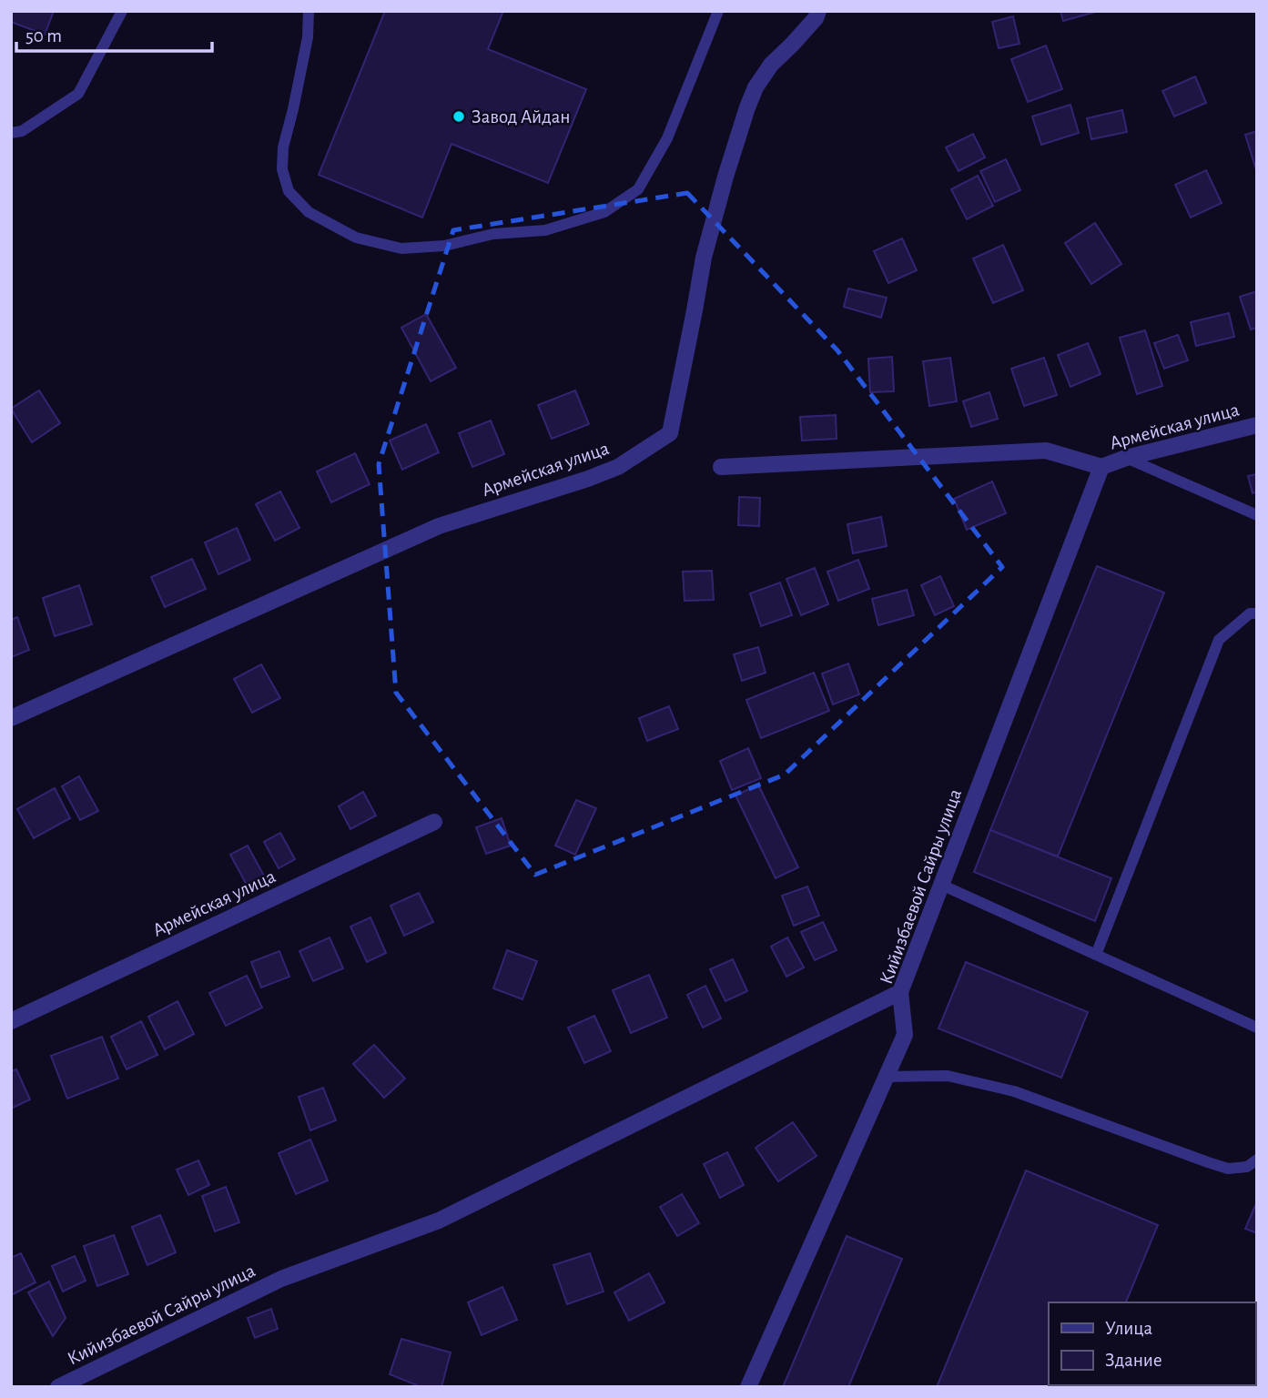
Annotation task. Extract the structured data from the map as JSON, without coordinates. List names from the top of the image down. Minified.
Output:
{"streets":{"street":["Армейская улица","Кийизбаевой Сайры улица"]},"crossings":[["Армейская улица","Кийизбаевой Сайры улица"]],"places":["Завод Айдан"],"legend":["Улица","Здание"],"scale_bar":"50 m"}
